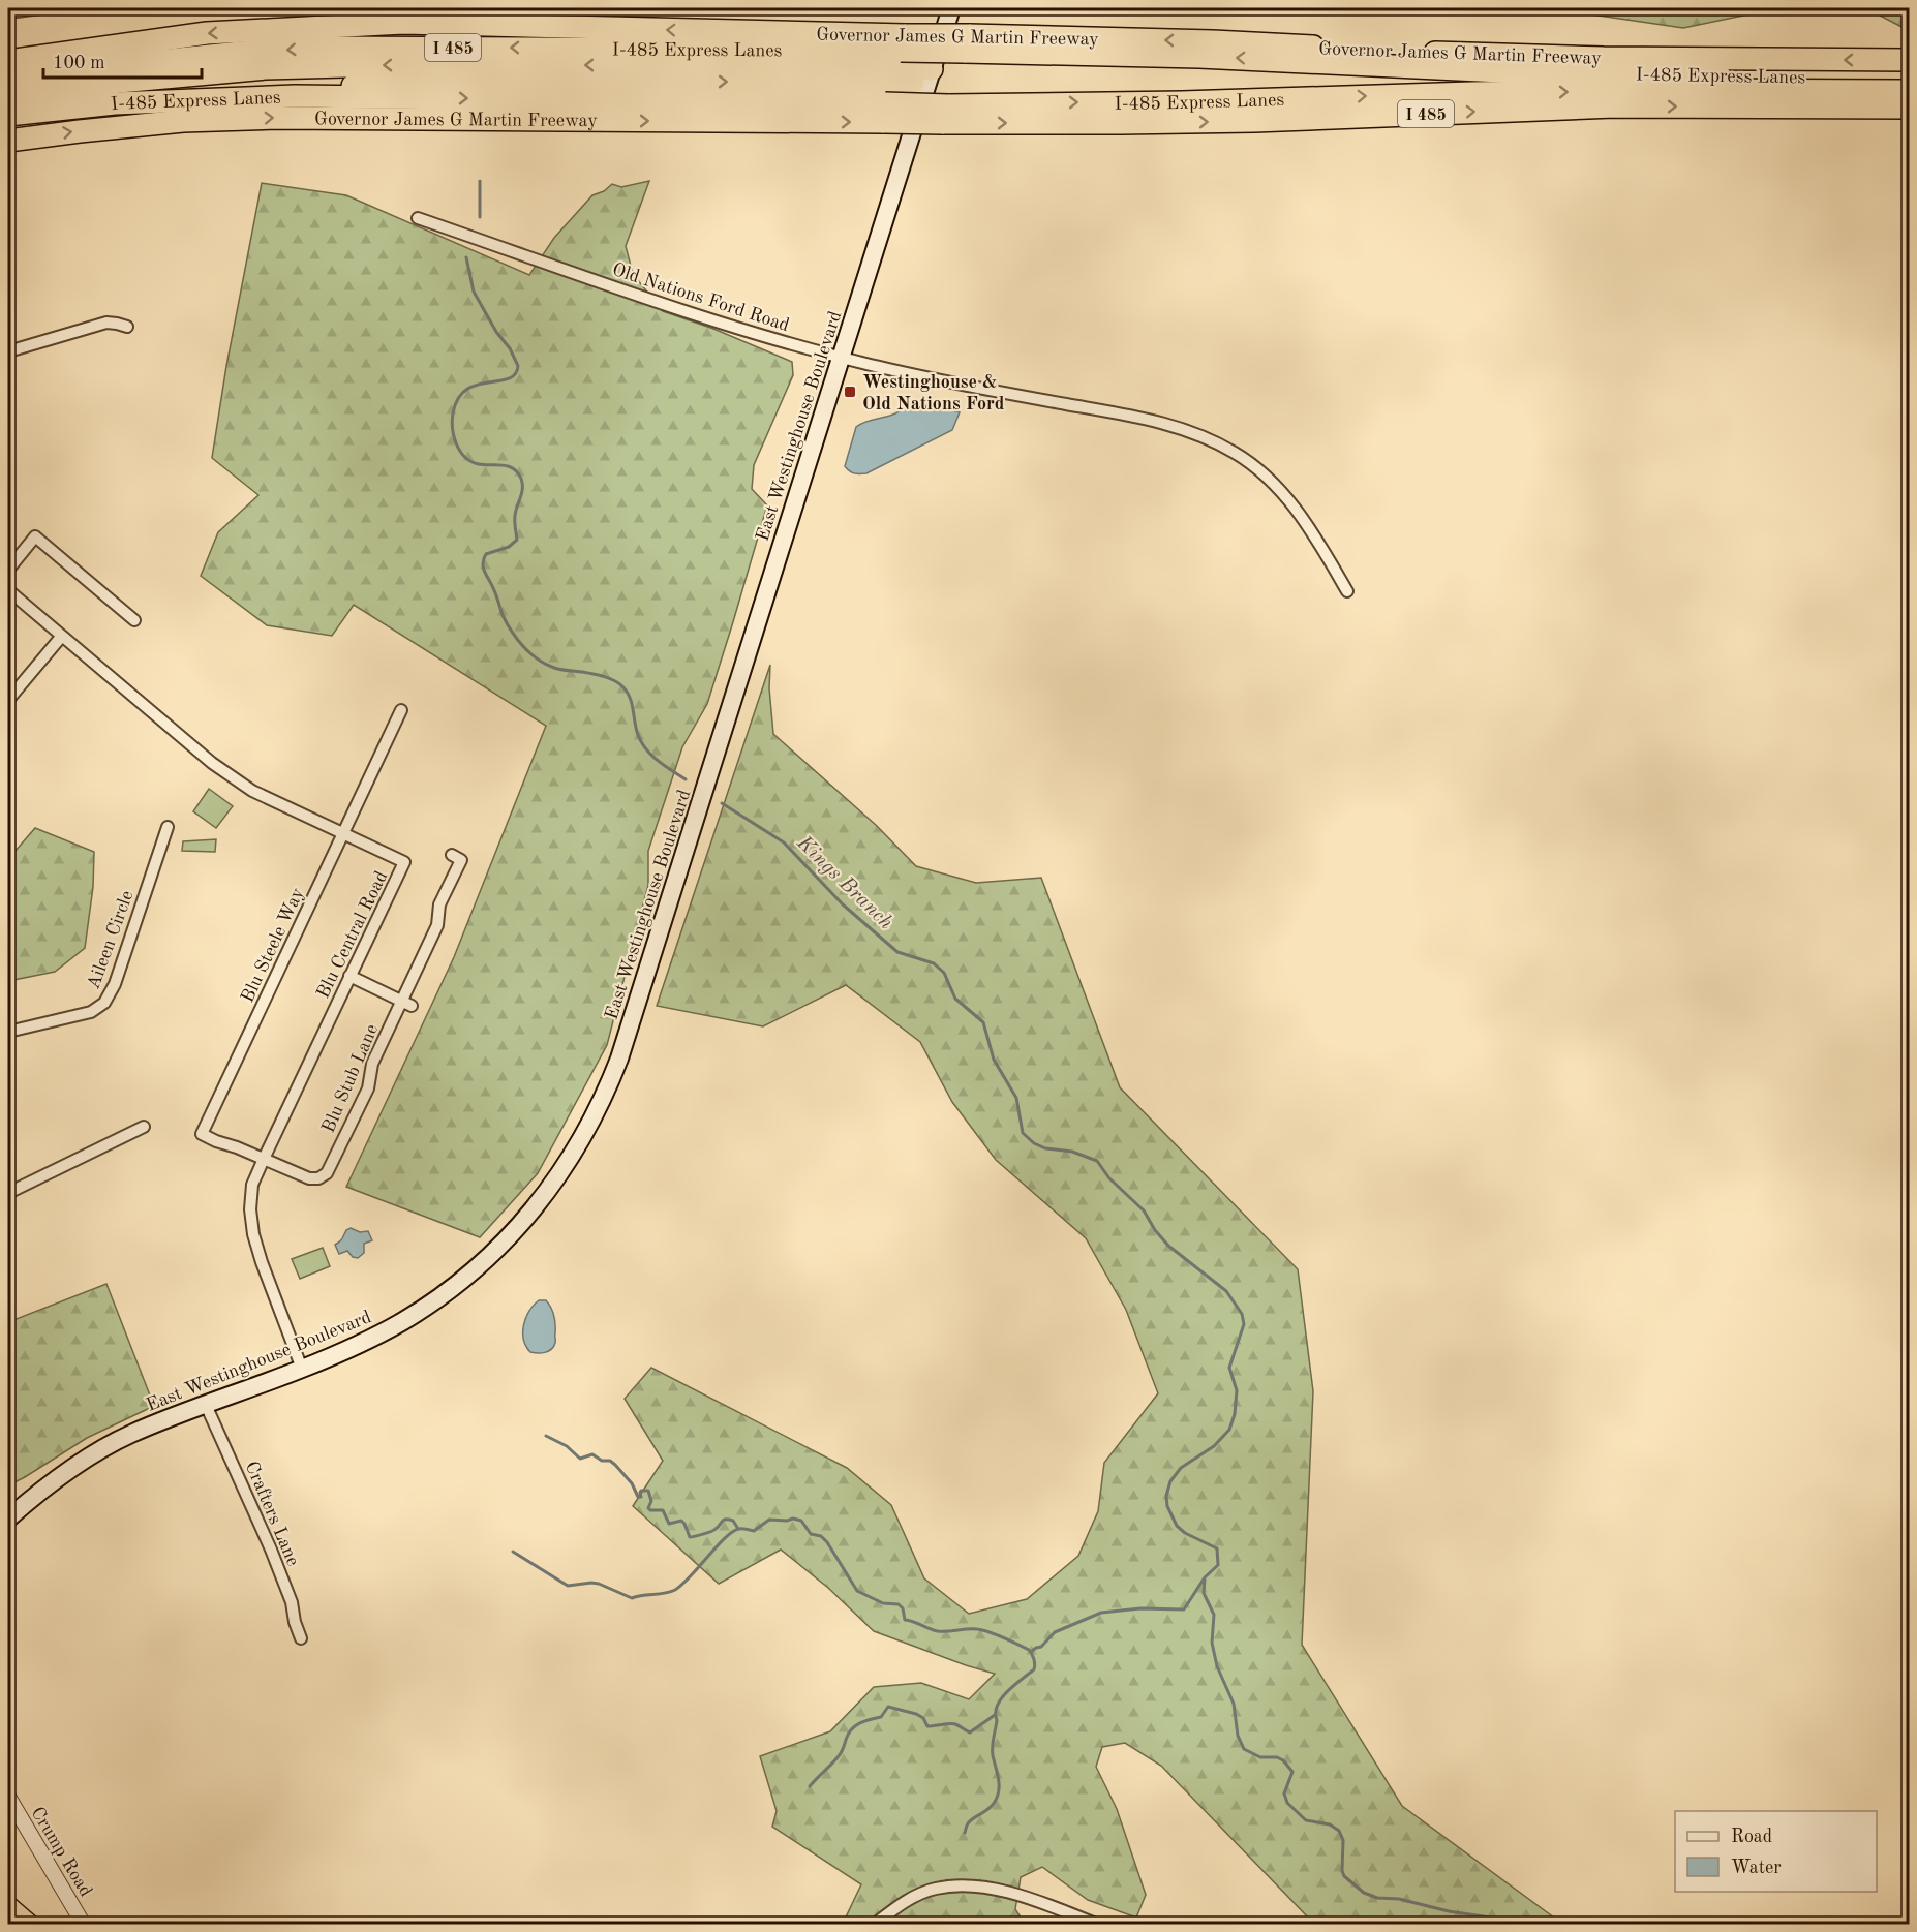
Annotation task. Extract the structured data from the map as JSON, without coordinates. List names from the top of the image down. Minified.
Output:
{"streets":{"highway":["Governor James G Martin Freeway","I 485","I-485 Express Lanes"],"main road":["East Westinghouse Boulevard"],"street":["Old Nations Ford Road","Blu Central Road","Aileen Circle","Blu Steele Way","Blu Stub Lane","Crafters Lane","Crump Road"]},"crossings":[["Governor James G Martin Freeway","I-485 Express Lanes"],["Old Nations Ford Road","East Westinghouse Boulevard"],["East Westinghouse Boulevard","Blu Central Road"],["East Westinghouse Boulevard","Crafters Lane"],["Blu Central Road","Blu Steele Way"],["Blu Central Road","Blu Stub Lane"],["Blu Steele Way","Blu Stub Lane"]],"water":["Kings Branch"],"places":{"transit":["Westinghouse & Old Nations Ford"]},"legend":["Road","Water"],"scale_bar":"100 m"}
